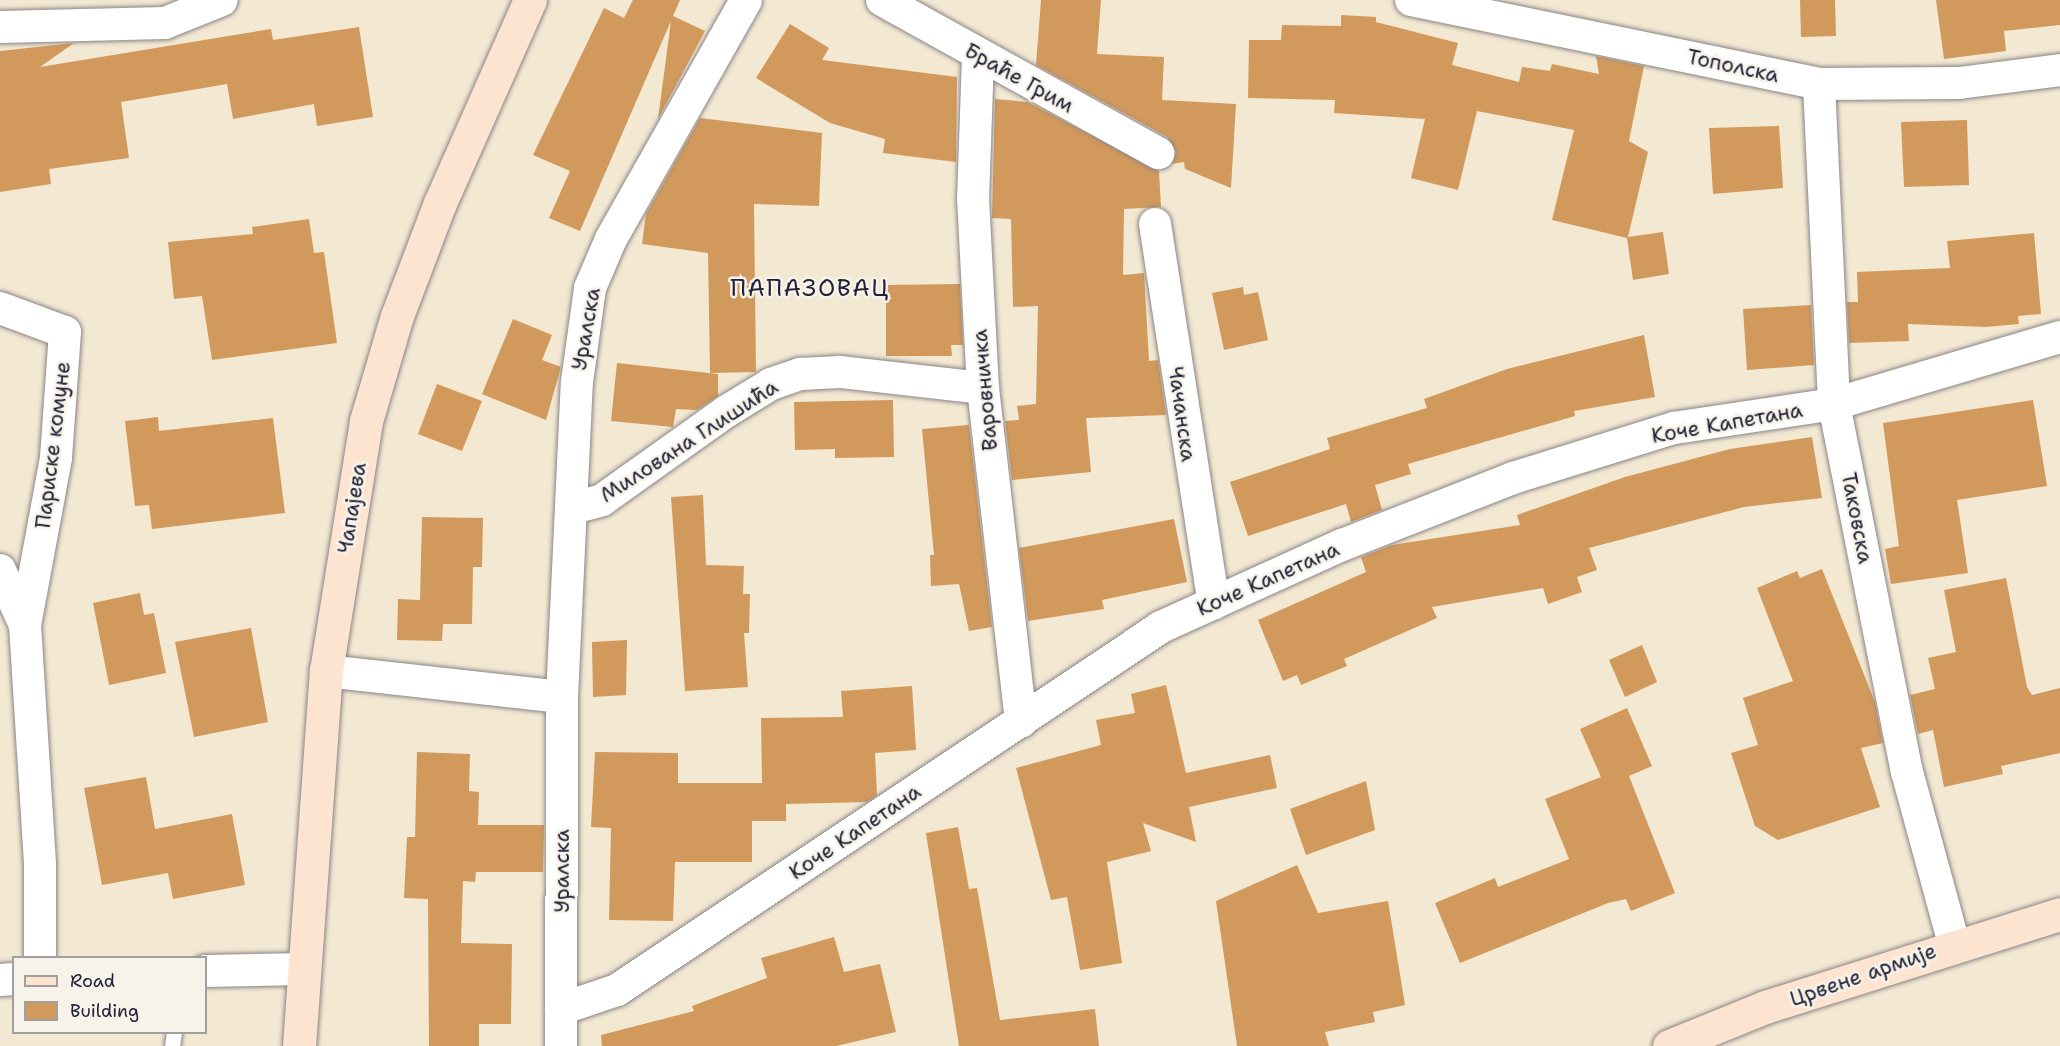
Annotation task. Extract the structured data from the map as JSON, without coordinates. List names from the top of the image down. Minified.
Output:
{"streets":{"street":["Тополска","Браће Грим","Уралска","Варовничка","Чачанска","Коче Капетана","Милована Глишића","Париске комуне","Чапајева","Таковска","Црвене армије"]},"crossings":[["Тополска","Таковска"],["Браће Грим","Варовничка"],["Уралска","Коче Капетана"],["Уралска","Милована Глишића"],["Варовничка","Коче Капетана"],["Варовничка","Милована Глишића"],["Чачанска","Коче Капетана"],["Коче Капетана","Таковска"],["Таковска","Црвене армије"]],"districts":["ПАПАЗОВАЦ"],"legend":["Road","Building"]}
